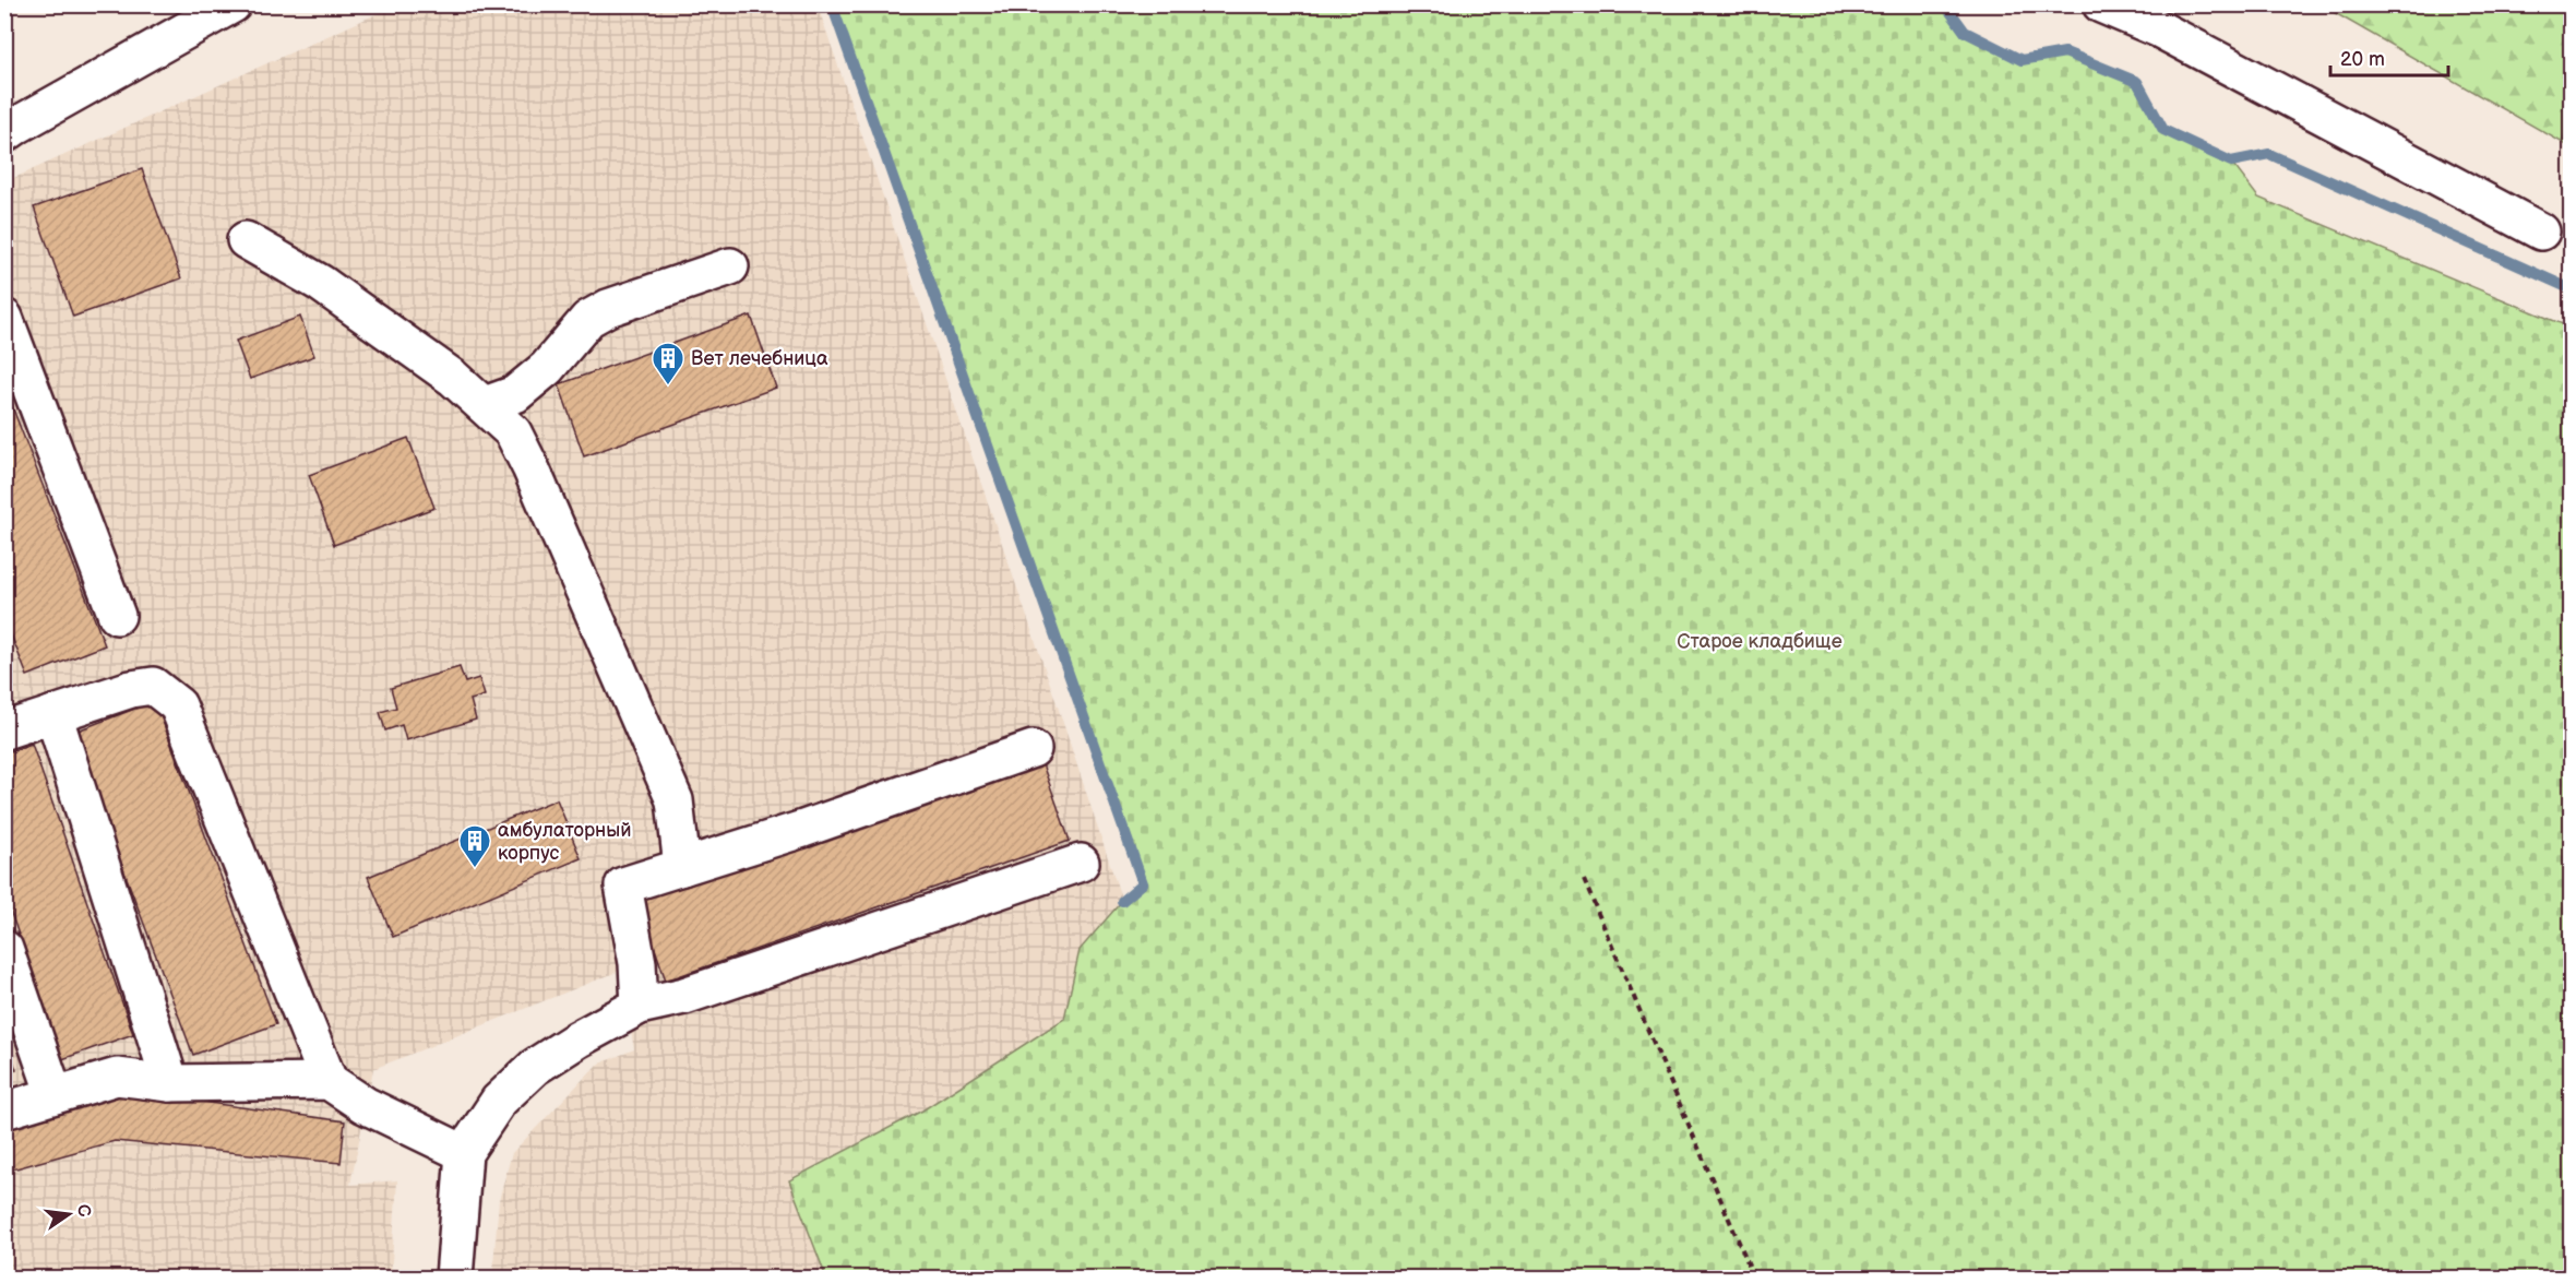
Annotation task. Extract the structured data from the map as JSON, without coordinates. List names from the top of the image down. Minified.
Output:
{"parks":["Старое кладбище"],"places":{"building":["Вет лечебница","амбулаторный корпус"]},"scale_bar":"20 m","north":"right"}
